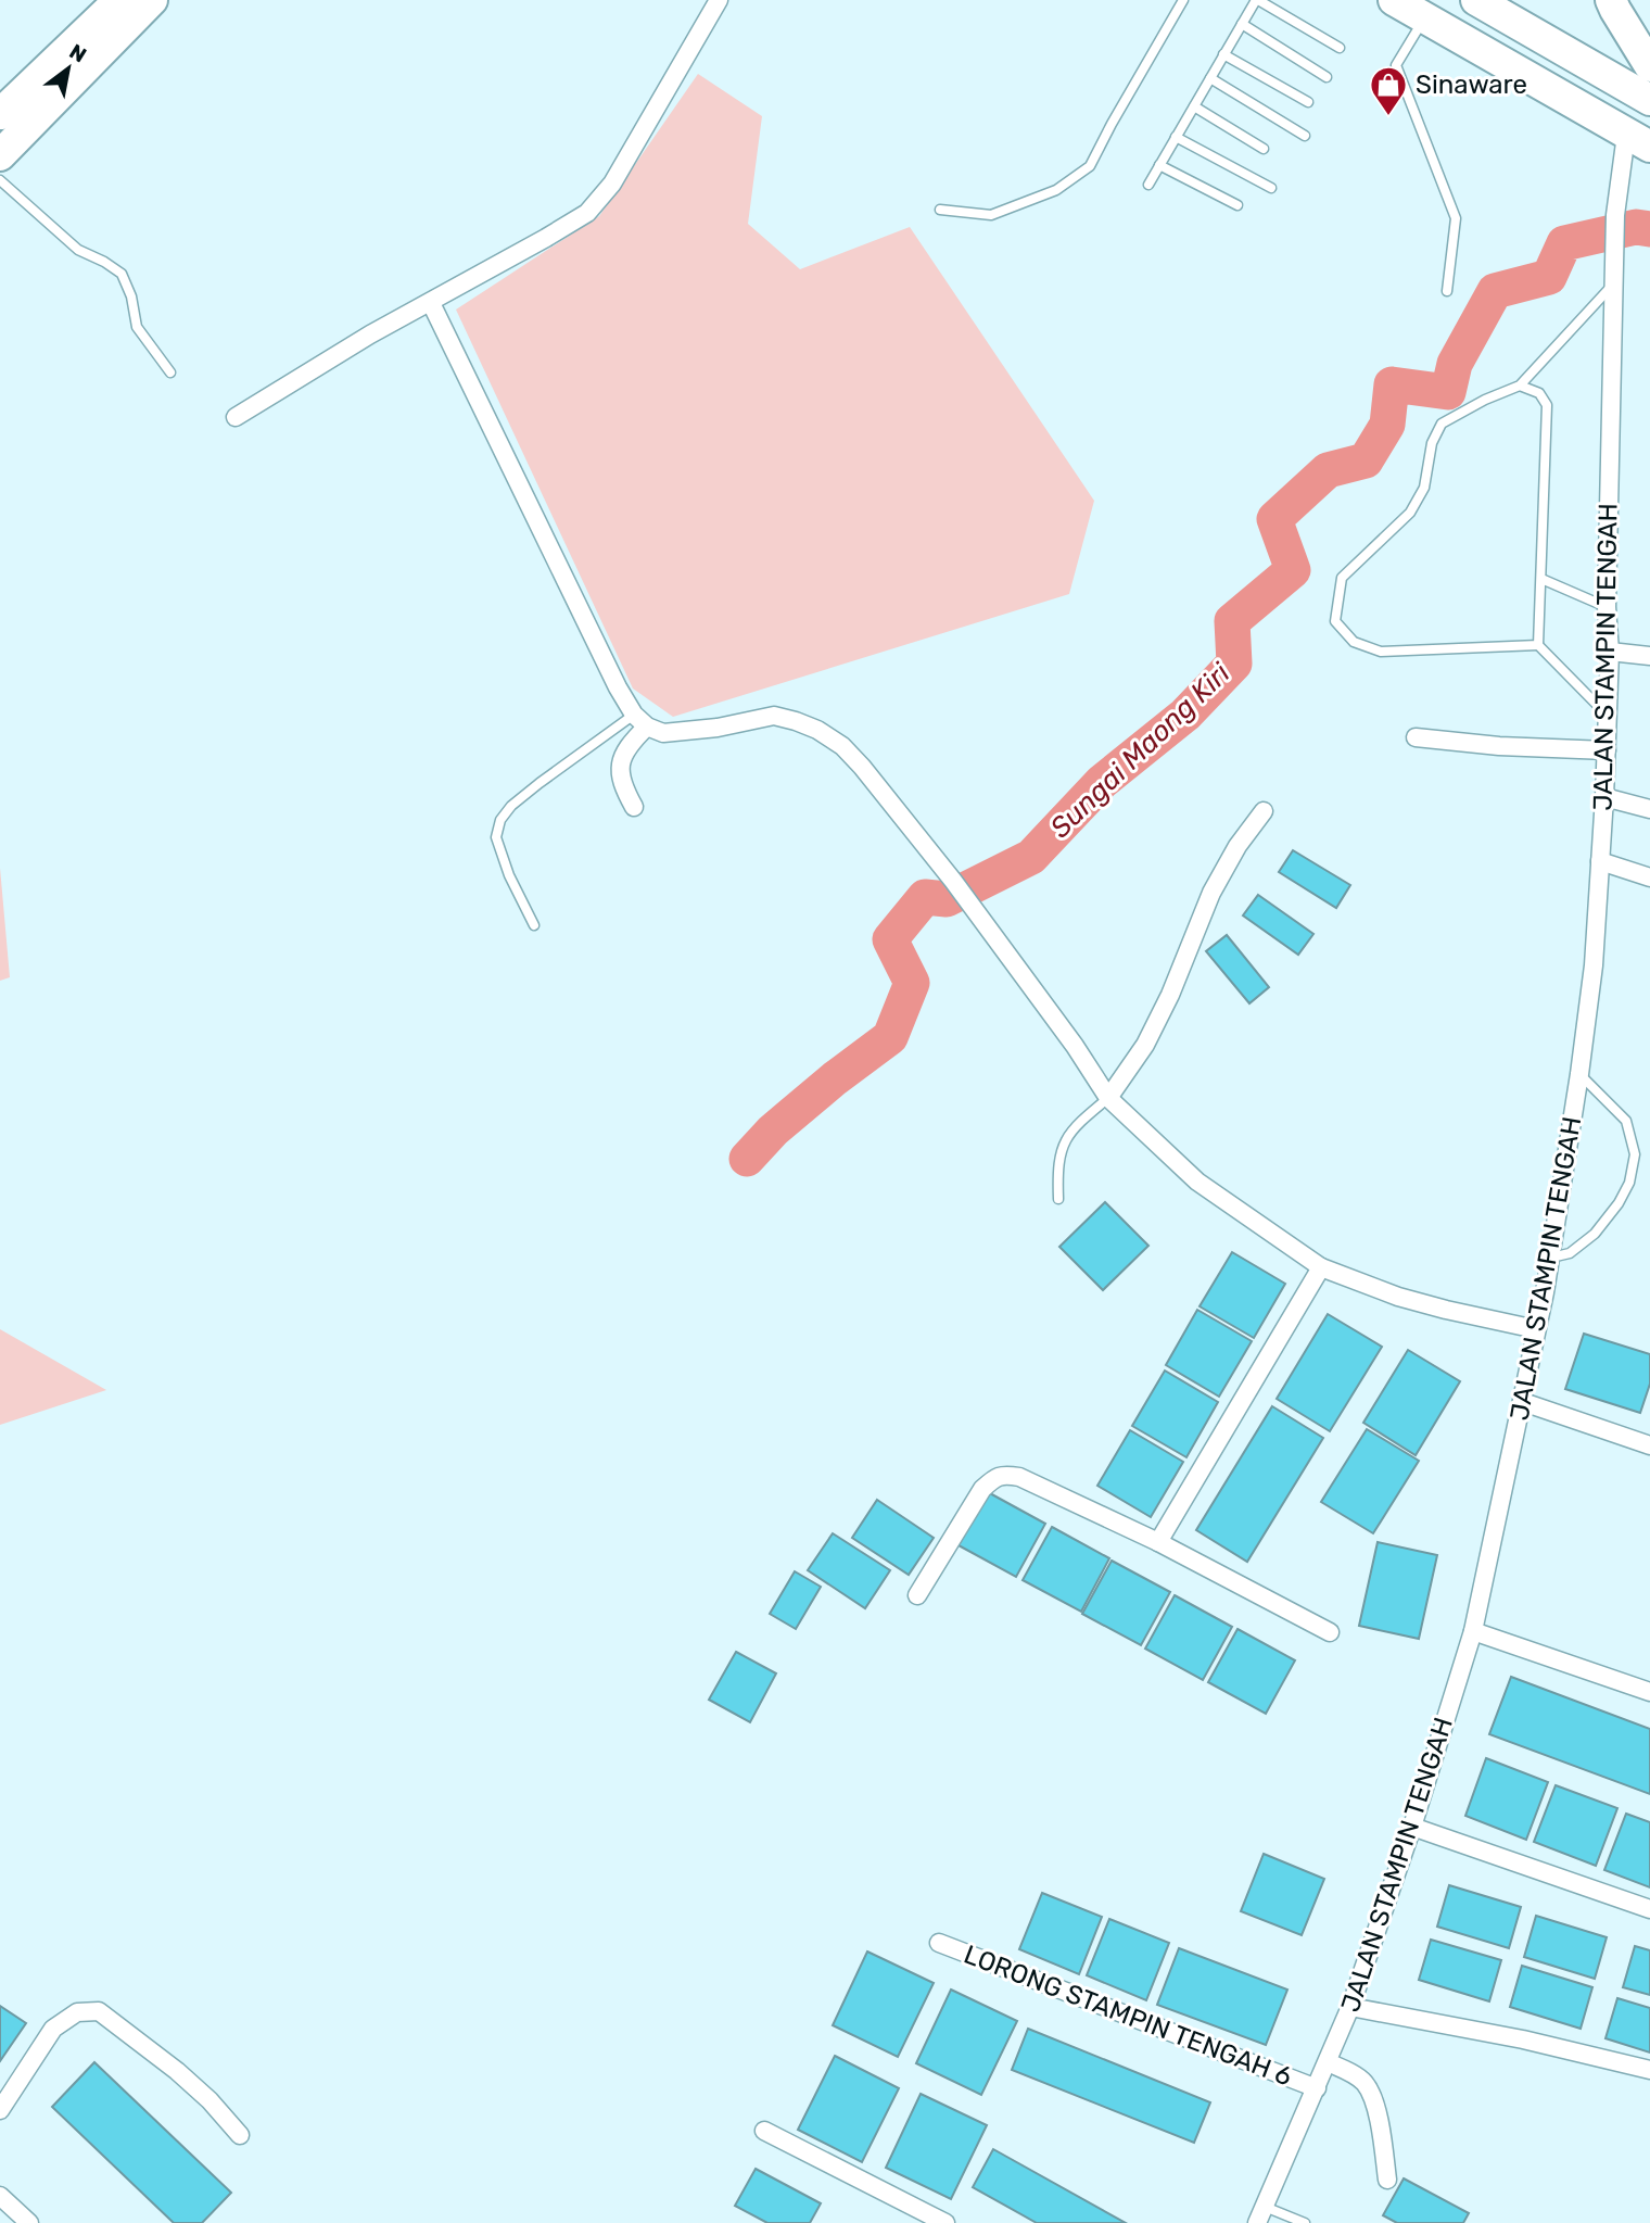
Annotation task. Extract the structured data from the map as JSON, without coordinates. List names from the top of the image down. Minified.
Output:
{"streets":{"street":["JALAN STAMPIN TENGAH","LORONG STAMPIN TENGAH 6"]},"crossings":[["JALAN STAMPIN TENGAH","LORONG STAMPIN TENGAH 6"]],"water":["Sungai Maong Kiri"],"places":{"shop":["Sinaware"]},"north":"top right"}
